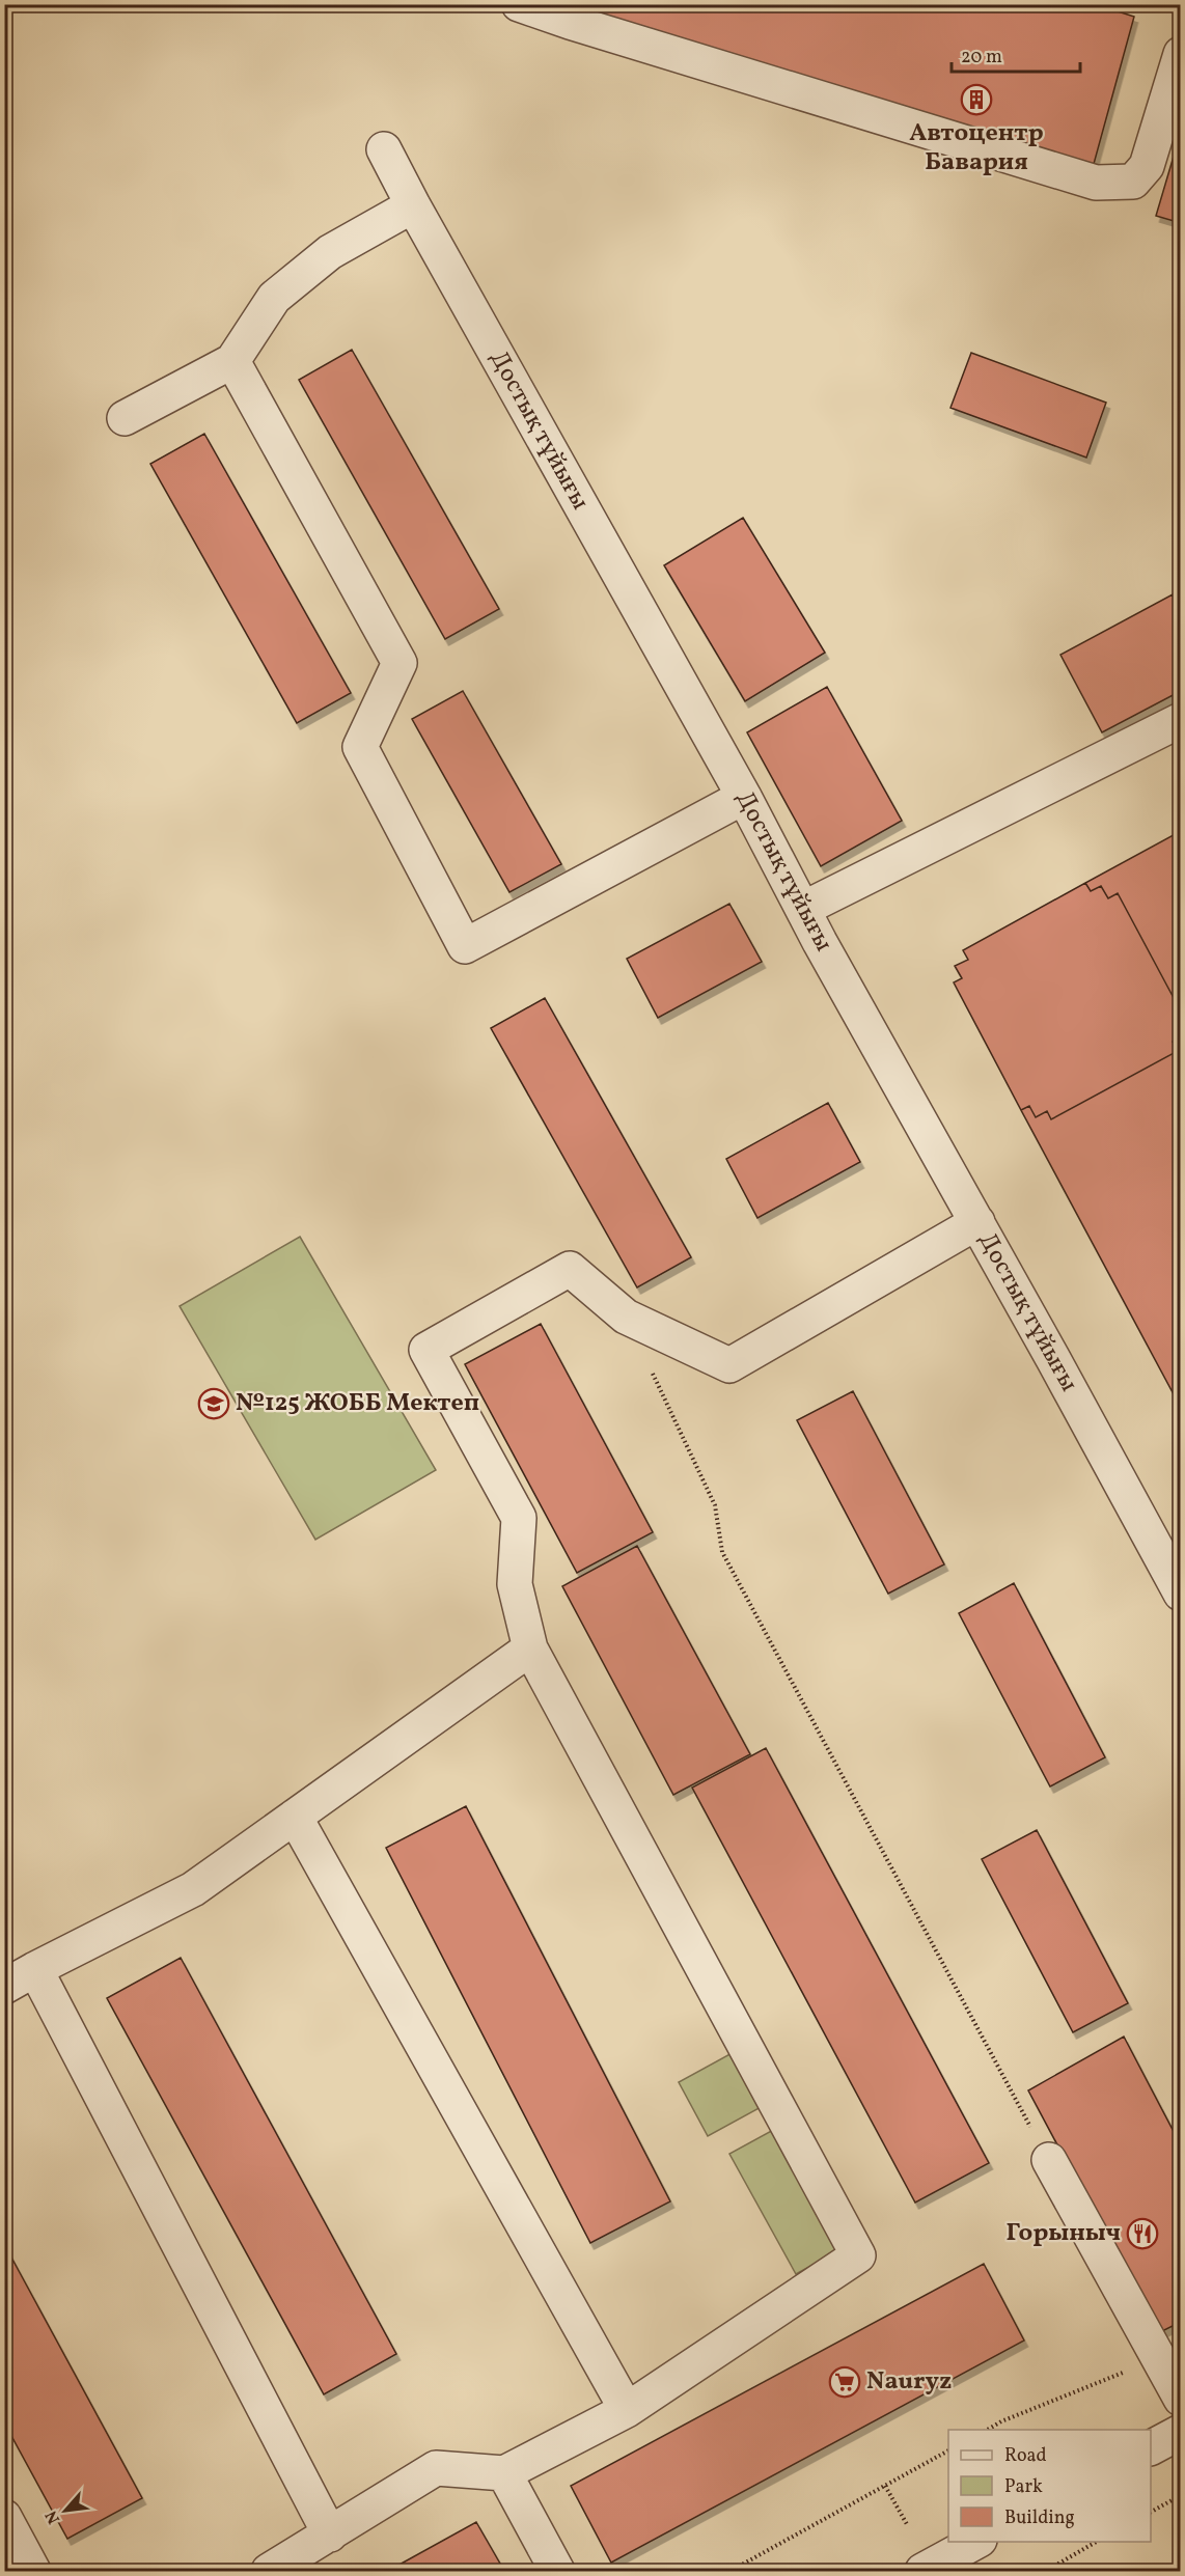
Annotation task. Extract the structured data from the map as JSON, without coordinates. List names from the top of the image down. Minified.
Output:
{"streets":{"street":["Достық тұйығы"]},"places":{"building":["Автоцентр Бавария"],"school or university":["№125 ЖОББ Мектеп"],"restaurant":["Горыныч"],"supermarket":["Nauryz"]},"legend":["Road","Park","Building"],"scale_bar":"20 m","north":"bottom left"}
